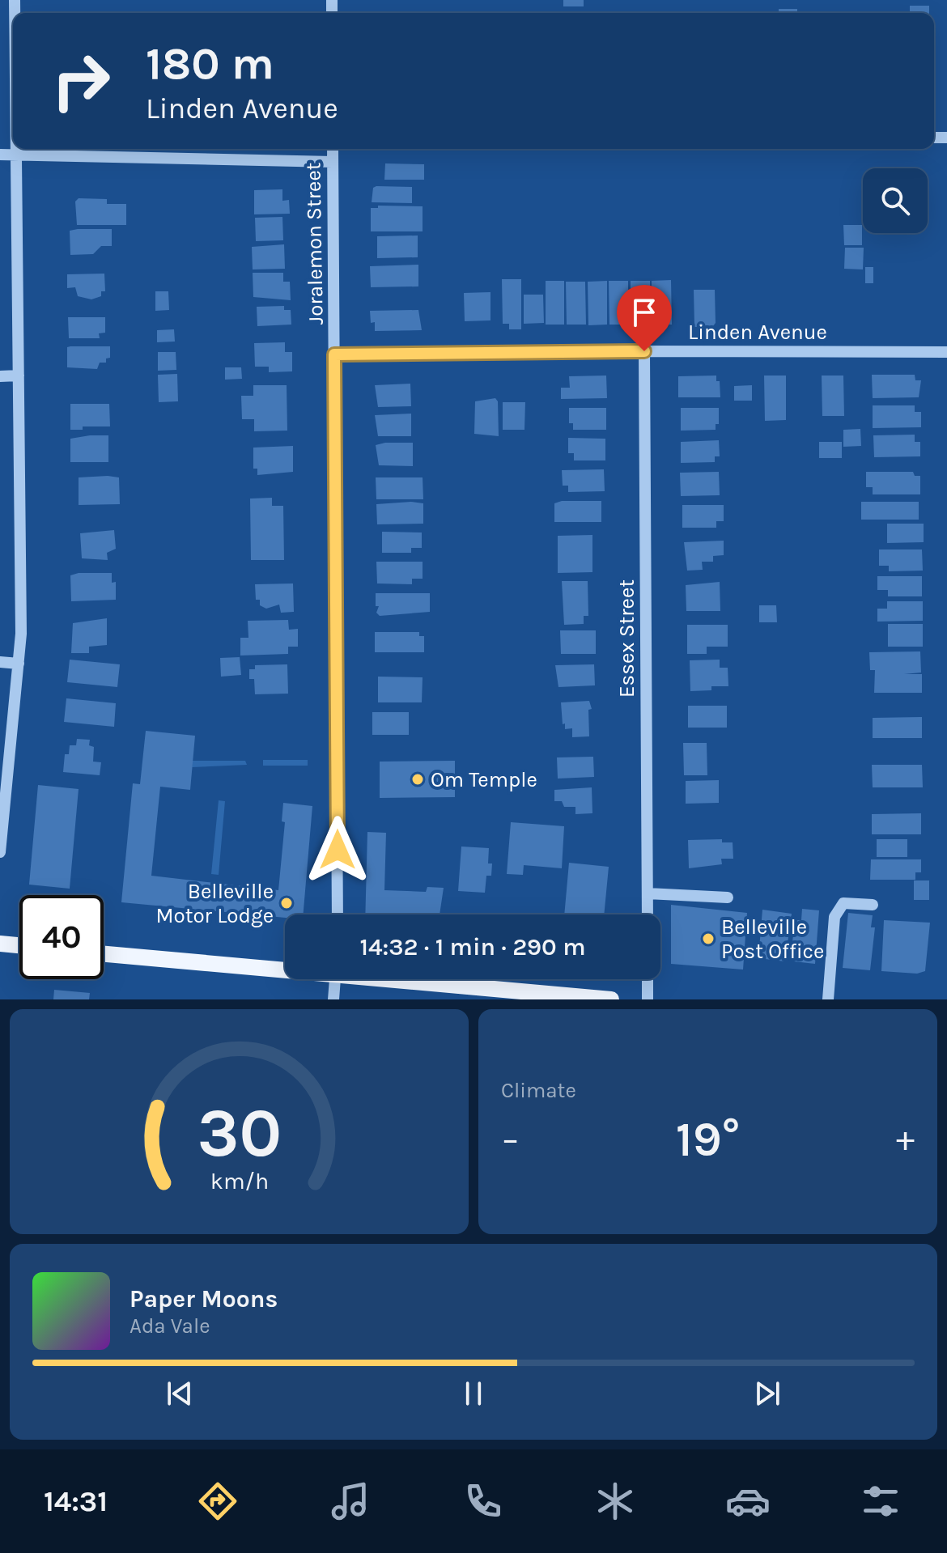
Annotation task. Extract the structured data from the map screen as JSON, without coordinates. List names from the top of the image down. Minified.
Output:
{"streets":{"street":["Joralemon Street","Linden Avenue","Essex Street"]},"crossings":[["Joralemon Street","Linden Avenue"],["Linden Avenue","Essex Street"]],"places":["Om Temple","Belleville Motor Lodge","Belleville Post Office"],"page":{"turn":["180 m","Linden Avenue"],"limit":"40","trip":"14:32 · 1 min · 290 m","tile":"Climate","heat":["−","19°","+"],"song":["Paper Moons","Ada Vale"],"tabs":"14:31","gauge":["30","km/h"]}}
